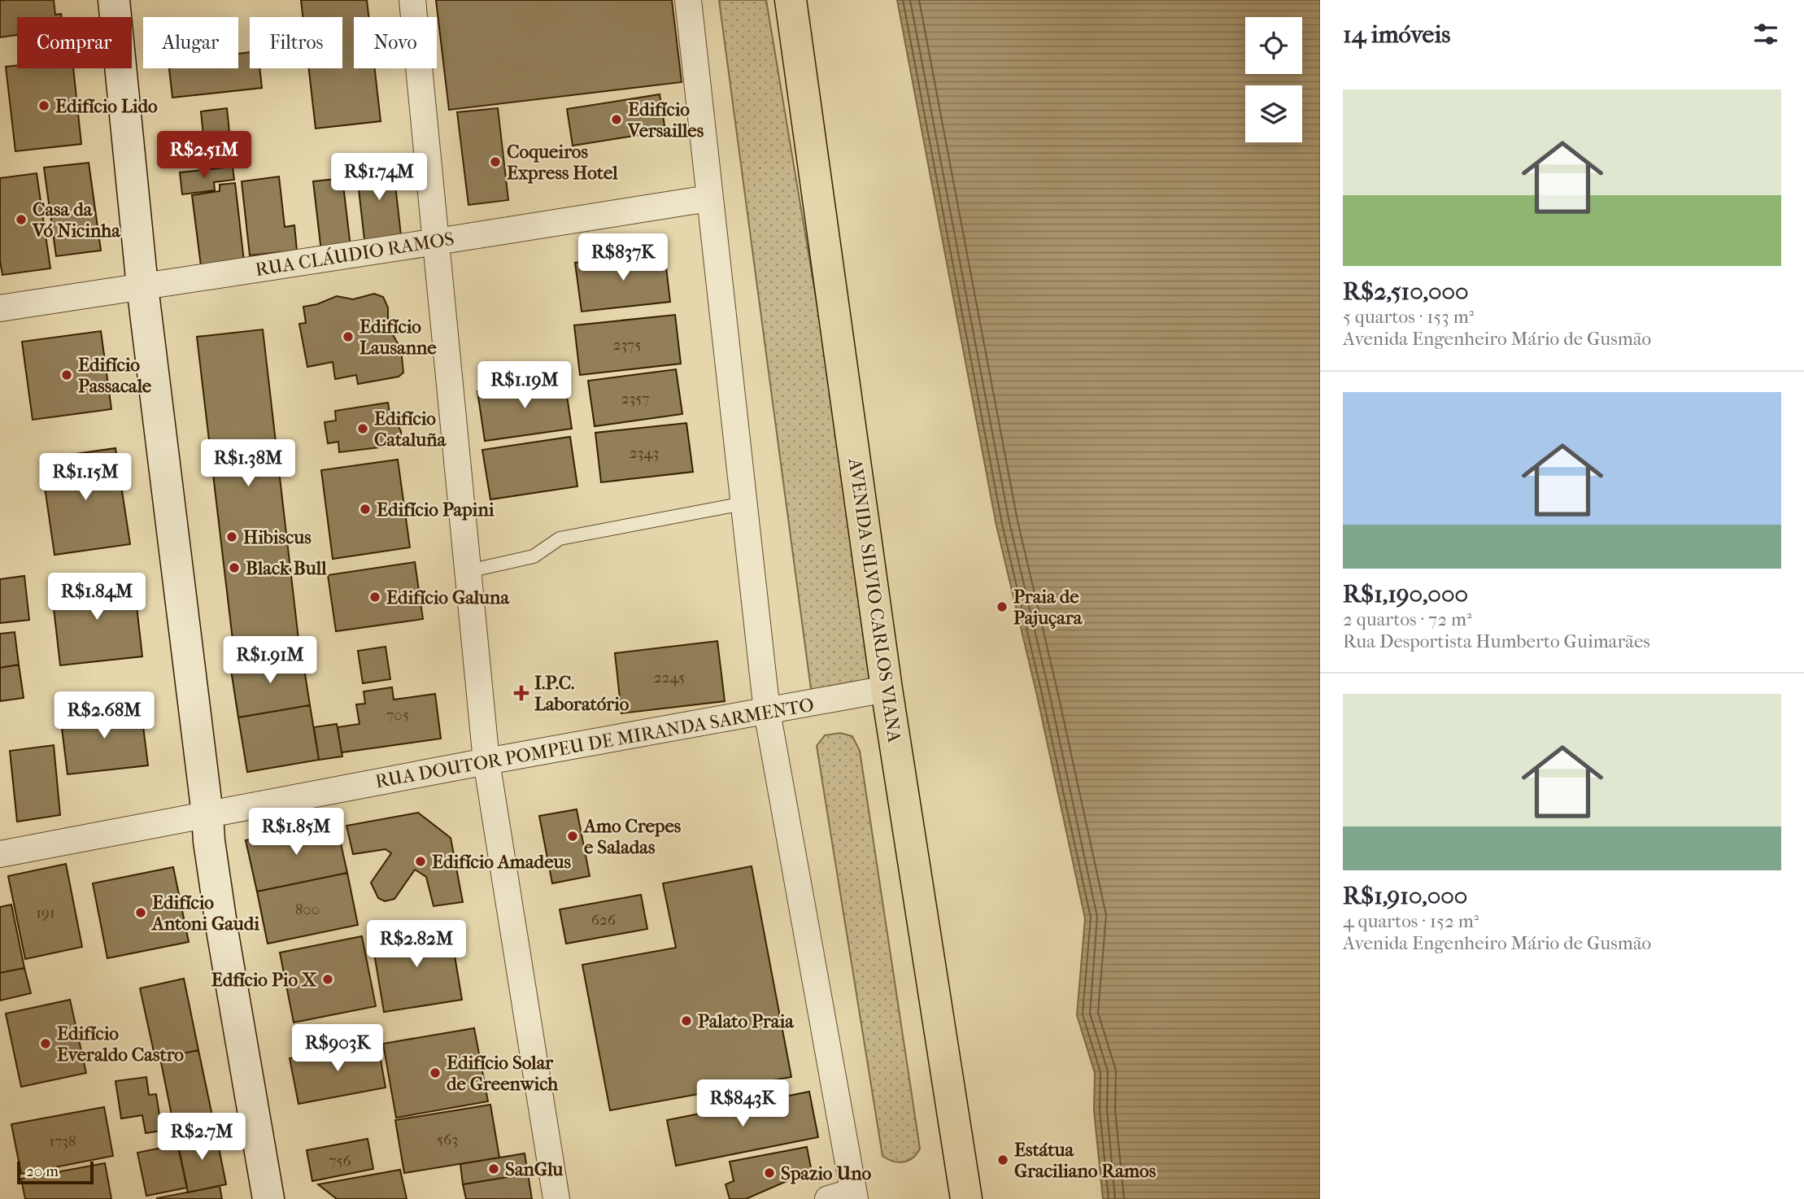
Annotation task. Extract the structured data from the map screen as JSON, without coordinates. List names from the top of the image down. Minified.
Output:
{"streets":{"main road":["AVENIDA SILVIO CARLOS VIANA"],"street":["RUA CLÁUDIO RAMOS","RUA DOUTOR POMPEU DE MIRANDA SARMENTO"]},"crossings":[["AVENIDA SILVIO CARLOS VIANA","RUA DOUTOR POMPEU DE MIRANDA SARMENTO"]],"places":{"other":["Edifício Lido","Edifício Versailles","Coqueiros Express Hotel","Casa da Vó Nicinha","Edifício Lausanne","Edifício Passacale","Edifício Cataluña","Edifício Papini","Hibiscus","Black Bull","Edifício Galuna","Praia de Pajuçara","Amo Crepes e Saladas","Edifício Amadeus","Edifício Antoni Gaudi","Edfício Pio X","Palato Praia","Edifício Everaldo Castro","Edifício Solar de Greenwich","Estátua Graciliano Ramos","SanGlu","Spazio Uno"],"health":["I.P.C. Laboratório"]},"house_numbers":["2375","2357","2343","2245","705","800","191","626","563","1738","756"],"scale_bar":"20 m","page":{"heading":"14 imóveis","chip":["Comprar","Alugar","Filtros","Novo"],"list":[{"name":"R$2,510,000","note":"5 quartos · 153 m² · Avenida Engenheiro Mário de Gusmão"},{"name":"R$1,190,000","note":"2 quartos · 72 m² · Rua Desportista Humberto Guimarães"},{"name":"R$1,910,000","note":"4 quartos · 152 m² · Avenida Engenheiro Mário de Gusmão"}],"price":["R$2.51M","R$1.74M","R$837K","R$1.19M","R$1.38M","R$1.15M","R$1.84M","R$1.91M","R$2.68M","R$1.85M","R$2.82M","R$903K","R$843K","R$2.7M"],"scale":"20 m"}}
